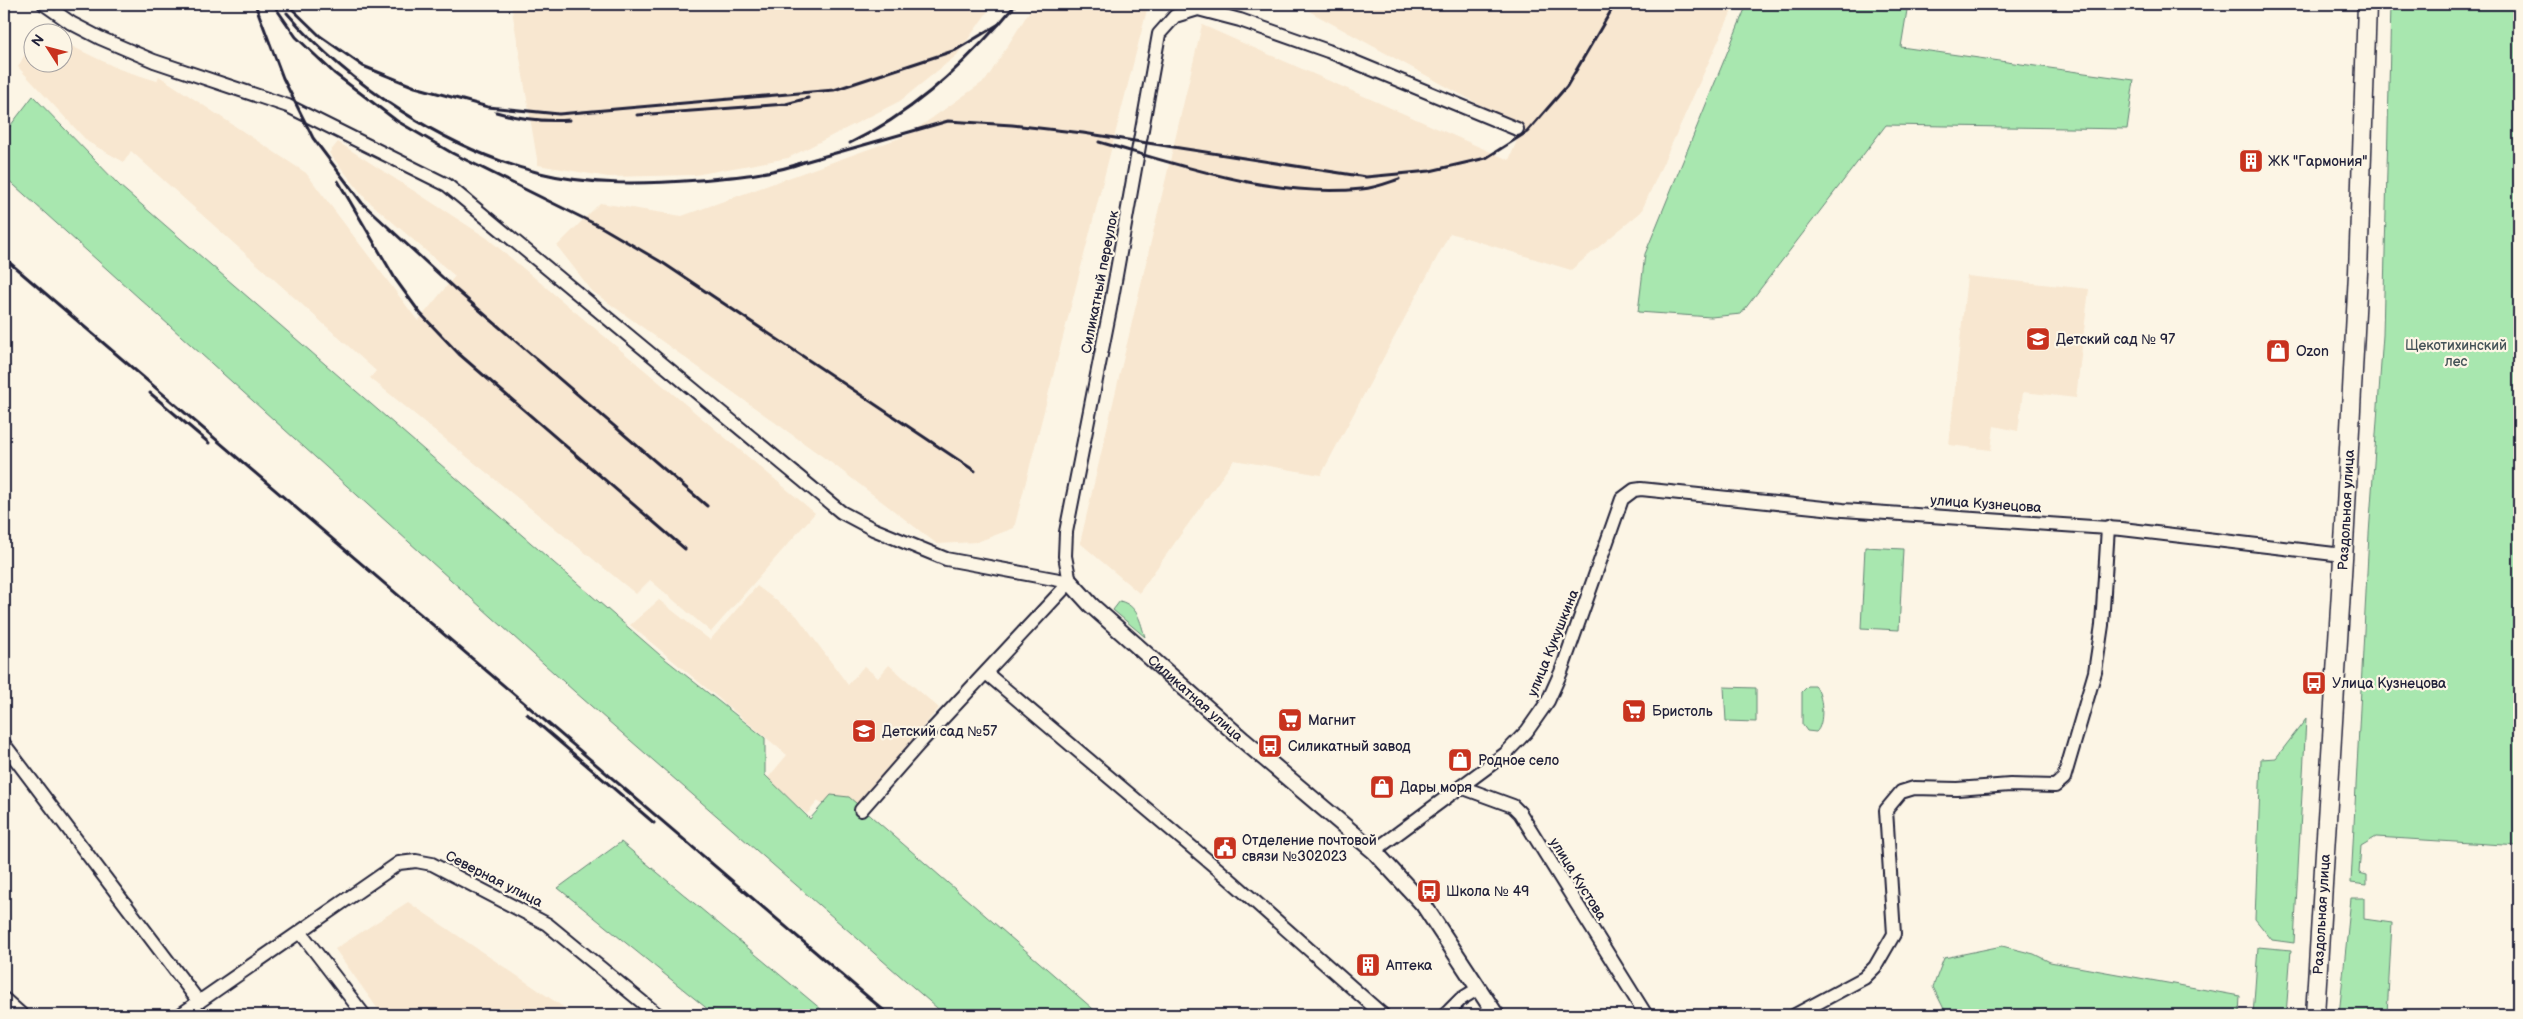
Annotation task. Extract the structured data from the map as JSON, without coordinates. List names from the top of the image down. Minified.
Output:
{"streets":{"main road":["Раздольная улица"],"street":["Силикатный переулок","улица Кузнецова","улица Кукушкина","Силикатная улица","Северная улица","улица Кустова"]},"crossings":[["Силикатный переулок","Силикатная улица"],["улица Кузнецова","Раздольная улица"],["улица Кузнецова","улица Кукушкина"],["улица Кукушкина","Силикатная улица"],["улица Кукушкина","улица Кустова"]],"parks":["Щекотихинский лес"],"places":{"building":["ЖК \"Гармония\"","Аптека"],"school or university":["Детский сад № 97","Детский сад №57"],"shop":["Ozon","Родное село","Дары моря"],"bus stop":["Улица Кузнецова","Силикатный завод","Школа № 49"],"supermarket":["Бристоль","Магнит"],"public building":["Отделение почтовой связи №302023"]},"north":"top left"}
